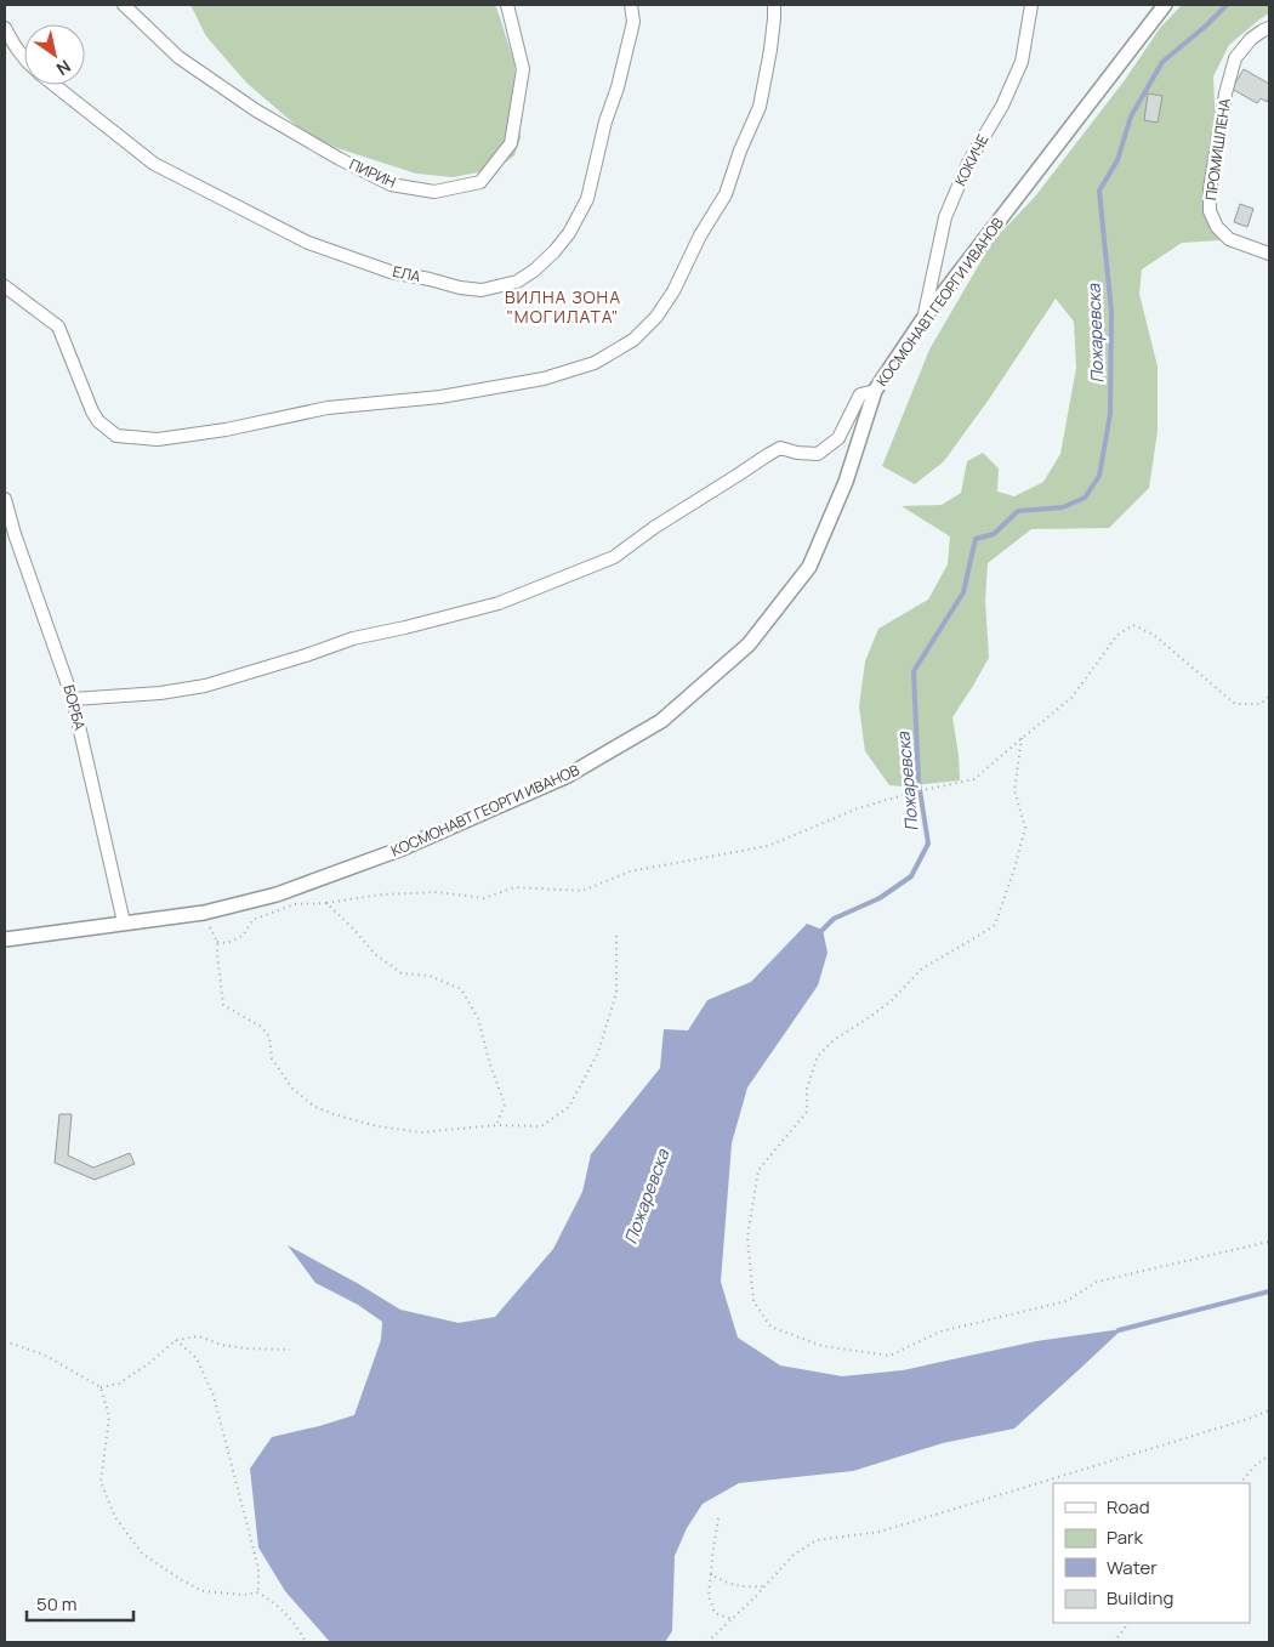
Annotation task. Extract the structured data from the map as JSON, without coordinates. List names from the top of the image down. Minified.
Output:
{"streets":{"street":["ПРОМИШЛЕНА","КОКИЧЕ","ПИРИН","ЕЛА","КОСМОНАВТ ГЕОРГИ ИВАНОВ","БОРБА"]},"crossings":[["КОКИЧЕ","КОСМОНАВТ ГЕОРГИ ИВАНОВ"],["КОСМОНАВТ ГЕОРГИ ИВАНОВ","БОРБА"]],"districts":["ВИЛНА ЗОНА \"МОГИЛАТА\""],"water":["Пожаревска"],"legend":["Road","Park","Water","Building"],"scale_bar":"50 m","north":"bottom right"}
